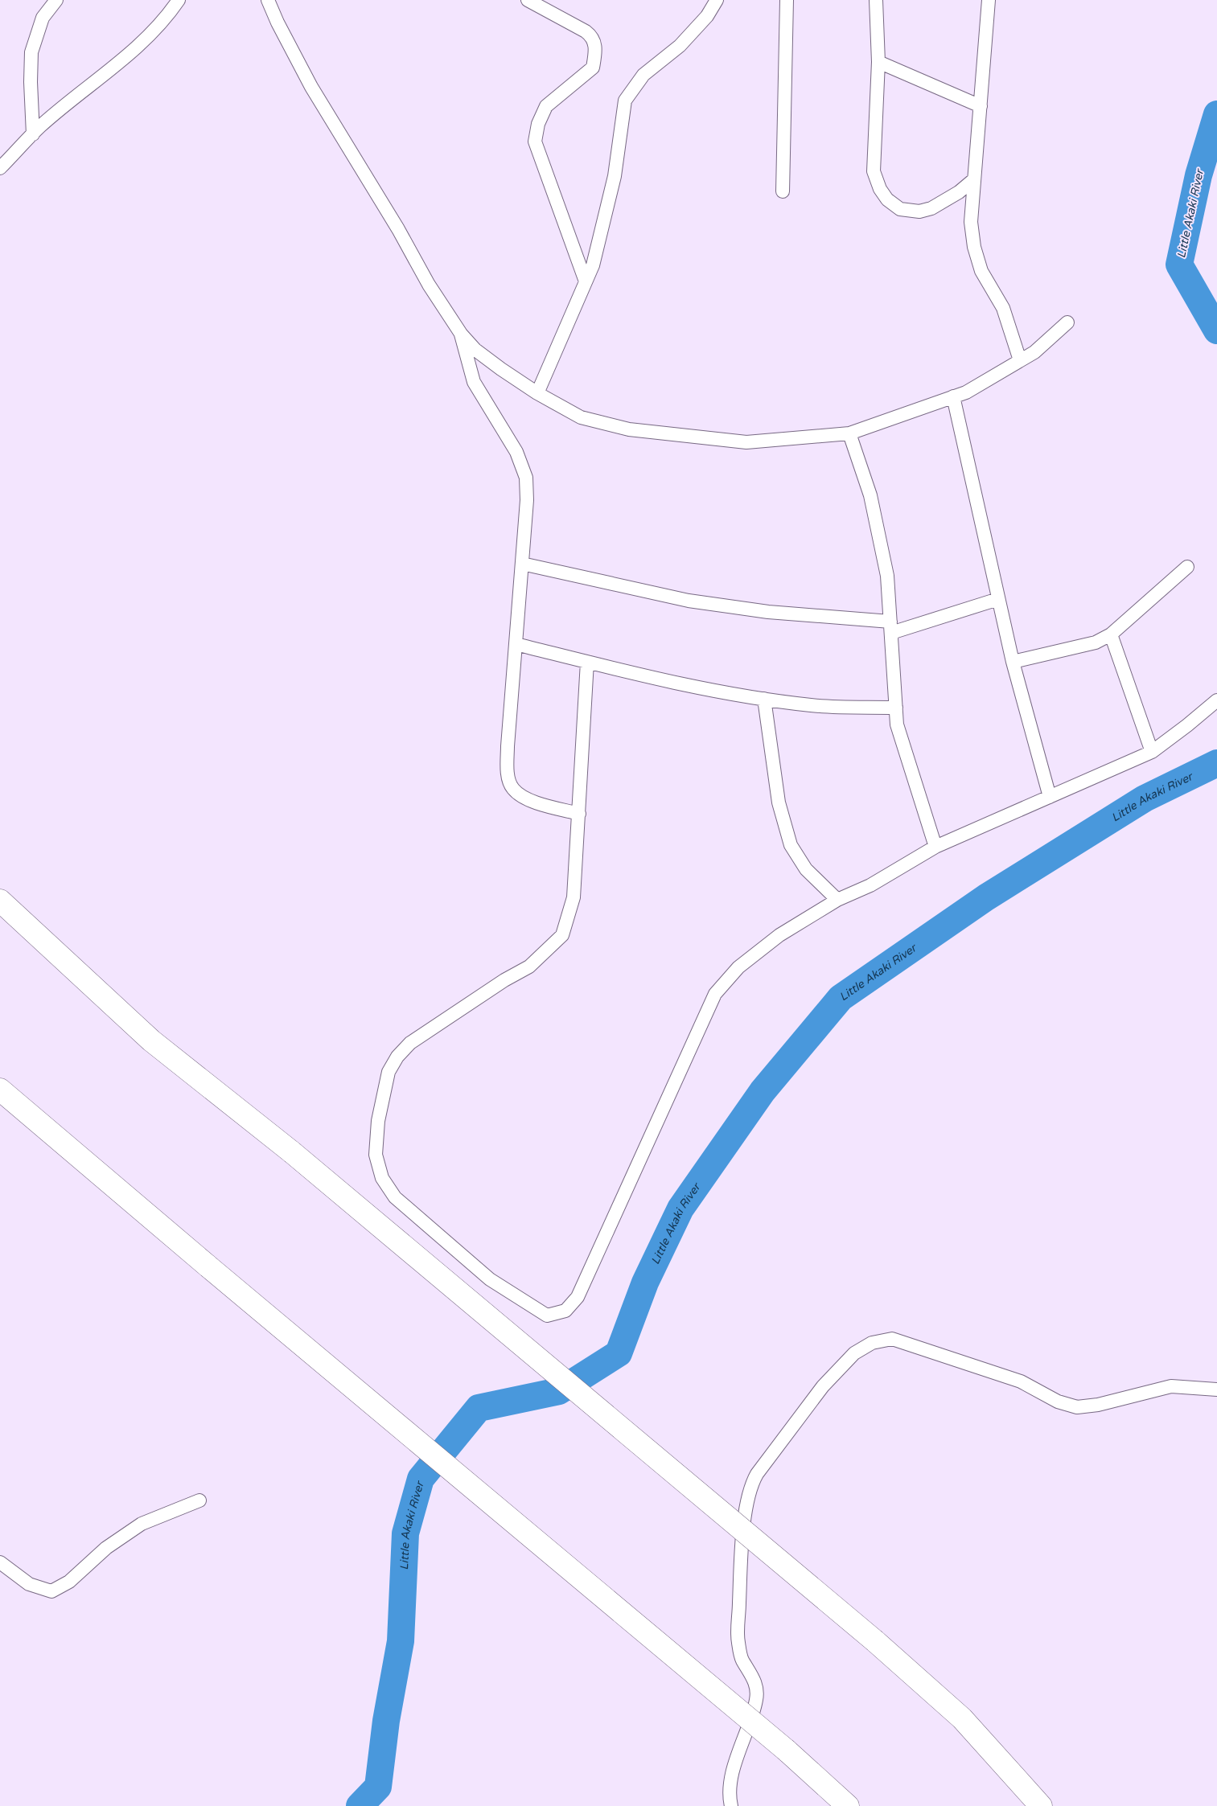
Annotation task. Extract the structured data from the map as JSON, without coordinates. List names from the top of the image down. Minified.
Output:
{"water":["Little Akaki River"]}
